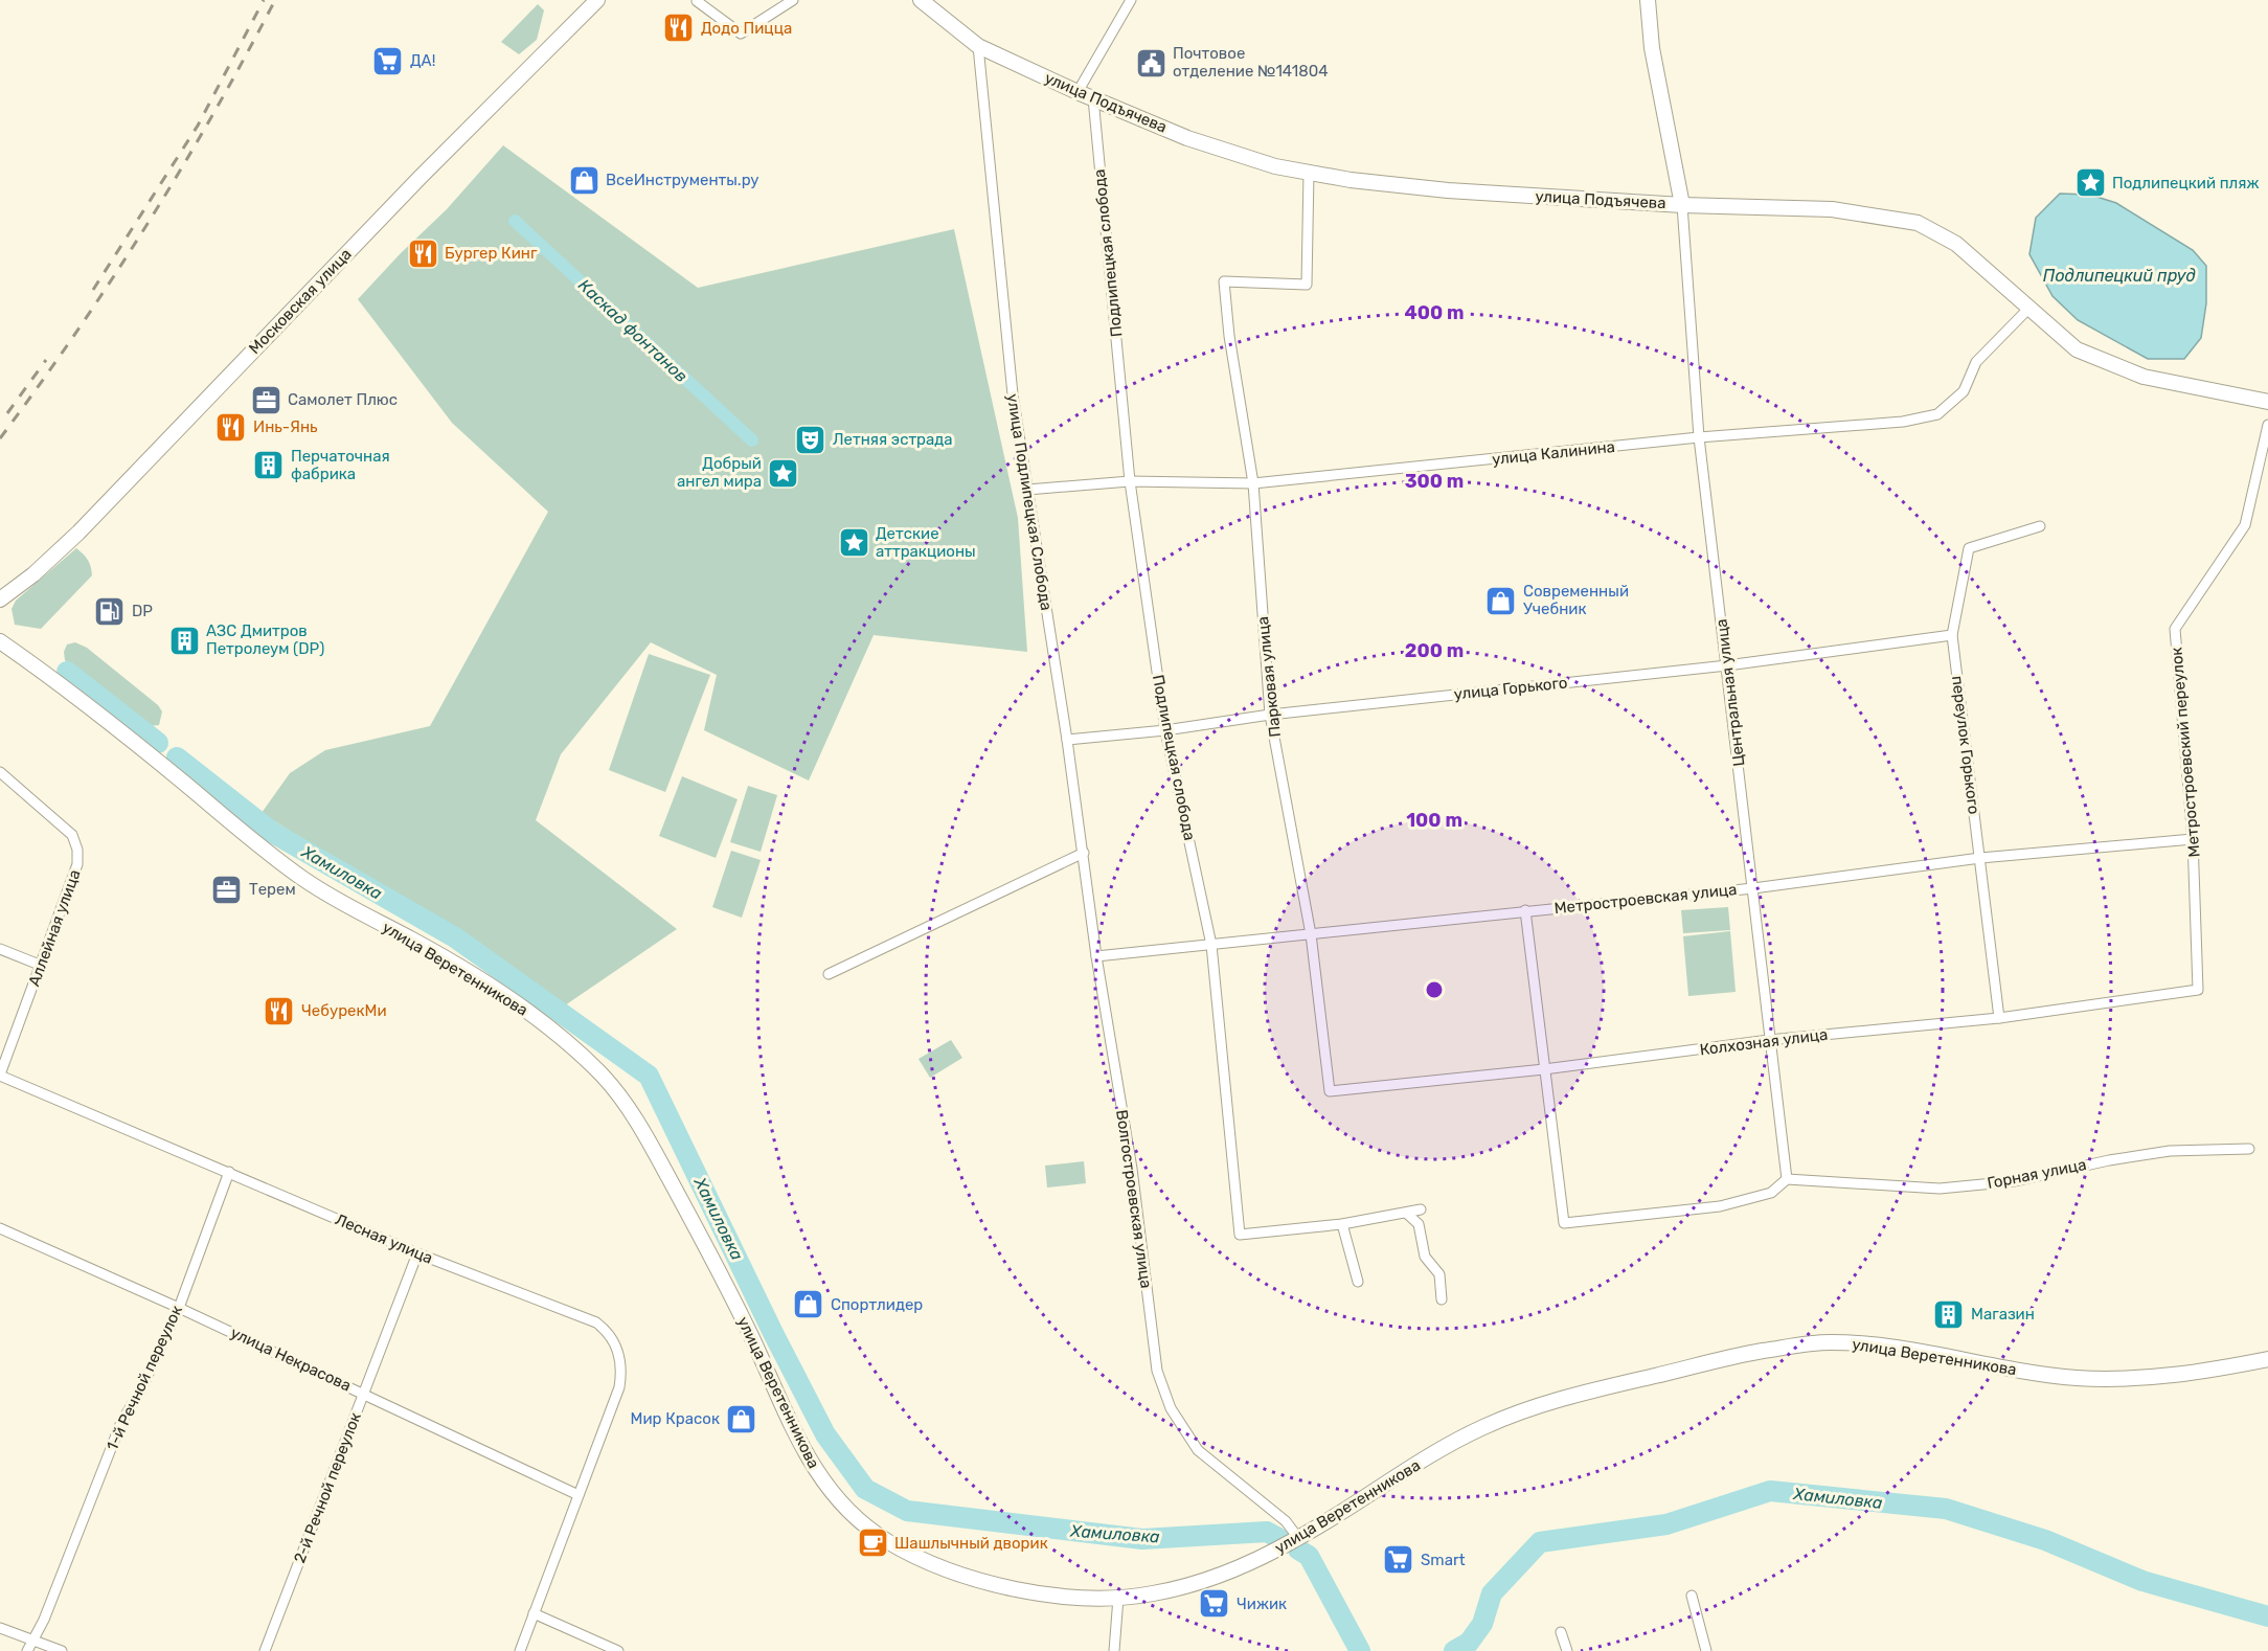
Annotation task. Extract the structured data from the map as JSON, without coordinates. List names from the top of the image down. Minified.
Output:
{"streets":{"main road":["улица Подъячева","Московская улица","улица Веретенникова"],"street":["Подлипецкая слобода","улица Калинина","улица Подлипецкая Слобода","Парковая улица","улица Горького","Центральная улица","переулок Горького","Метростроевский переулок","Метростроевская улица","Аллейная улица","Колхозная улица","Горная улица","Волгостроевская улица","Лесная улица","улица Некрасова","1-й Речной переулок","2-й Речной переулок"]},"crossings":[["улица Подъячева","Подлипецкая слобода"],["улица Подъячева","улица Калинина"],["улица Подъячева","улица Подлипецкая Слобода"],["улица Подъячева","Парковая улица"],["улица Подъячева","Центральная улица"],["Подлипецкая слобода","улица Калинина"],["Подлипецкая слобода","улица Горького"],["Подлипецкая слобода","Метростроевская улица"],["улица Калинина","улица Подлипецкая Слобода"],["улица Калинина","Парковая улица"],["улица Калинина","Центральная улица"],["улица Подлипецкая Слобода","улица Горького"],["улица Подлипецкая Слобода","Метростроевская улица"],["улица Подлипецкая Слобода","Волгостроевская улица"],["Парковая улица","улица Горького"],["Парковая улица","Метростроевская улица"],["Парковая улица","Колхозная улица"],["улица Горького","Центральная улица"],["улица Горького","переулок Горького"],["Центральная улица","Метростроевская улица"],["Центральная улица","Колхозная улица"],["Центральная улица","Горная улица"],["переулок Горького","Метростроевская улица"],["переулок Горького","Колхозная улица"],["Метростроевский переулок","Метростроевская улица"],["Метростроевский переулок","Колхозная улица"],["Метростроевская улица","Волгостроевская улица"],["Аллейная улица","Лесная улица"],["улица Веретенникова","Волгостроевская улица"],["Лесная улица","улица Некрасова"],["Лесная улица","1-й Речной переулок"],["Лесная улица","2-й Речной переулок"],["улица Некрасова","1-й Речной переулок"],["улица Некрасова","2-й Речной переулок"]],"water":["Подлипецкий пруд","Каскад фонтанов","Хамиловка"],"places":{"restaurant":["Додо Пицца","Бургер Кинг","Инь-Янь","ЧебурекМи"],"supermarket":["ДА!","Smart","Чижик"],"public building":["Почтовое отделение №141804"],"shop":["ВсеИнструменты.ру","Современный Учебник","Спортлидер","Мир Красок"],"place":["Подлипецкий пляж","Добрый ангел мира","Детские аттракционы"],"office":["Самолет Плюс","Терем"],"theatre":["Летняя эстрада"],"building":["Перчаточная фабрика","АЗС Дмитров Петролеум (DP)","Магазин"],"fuel station":["DP"],"cafe":["Шашлычный дворик"]},"rings":["400 m","300 m","200 m","100 m"]}
